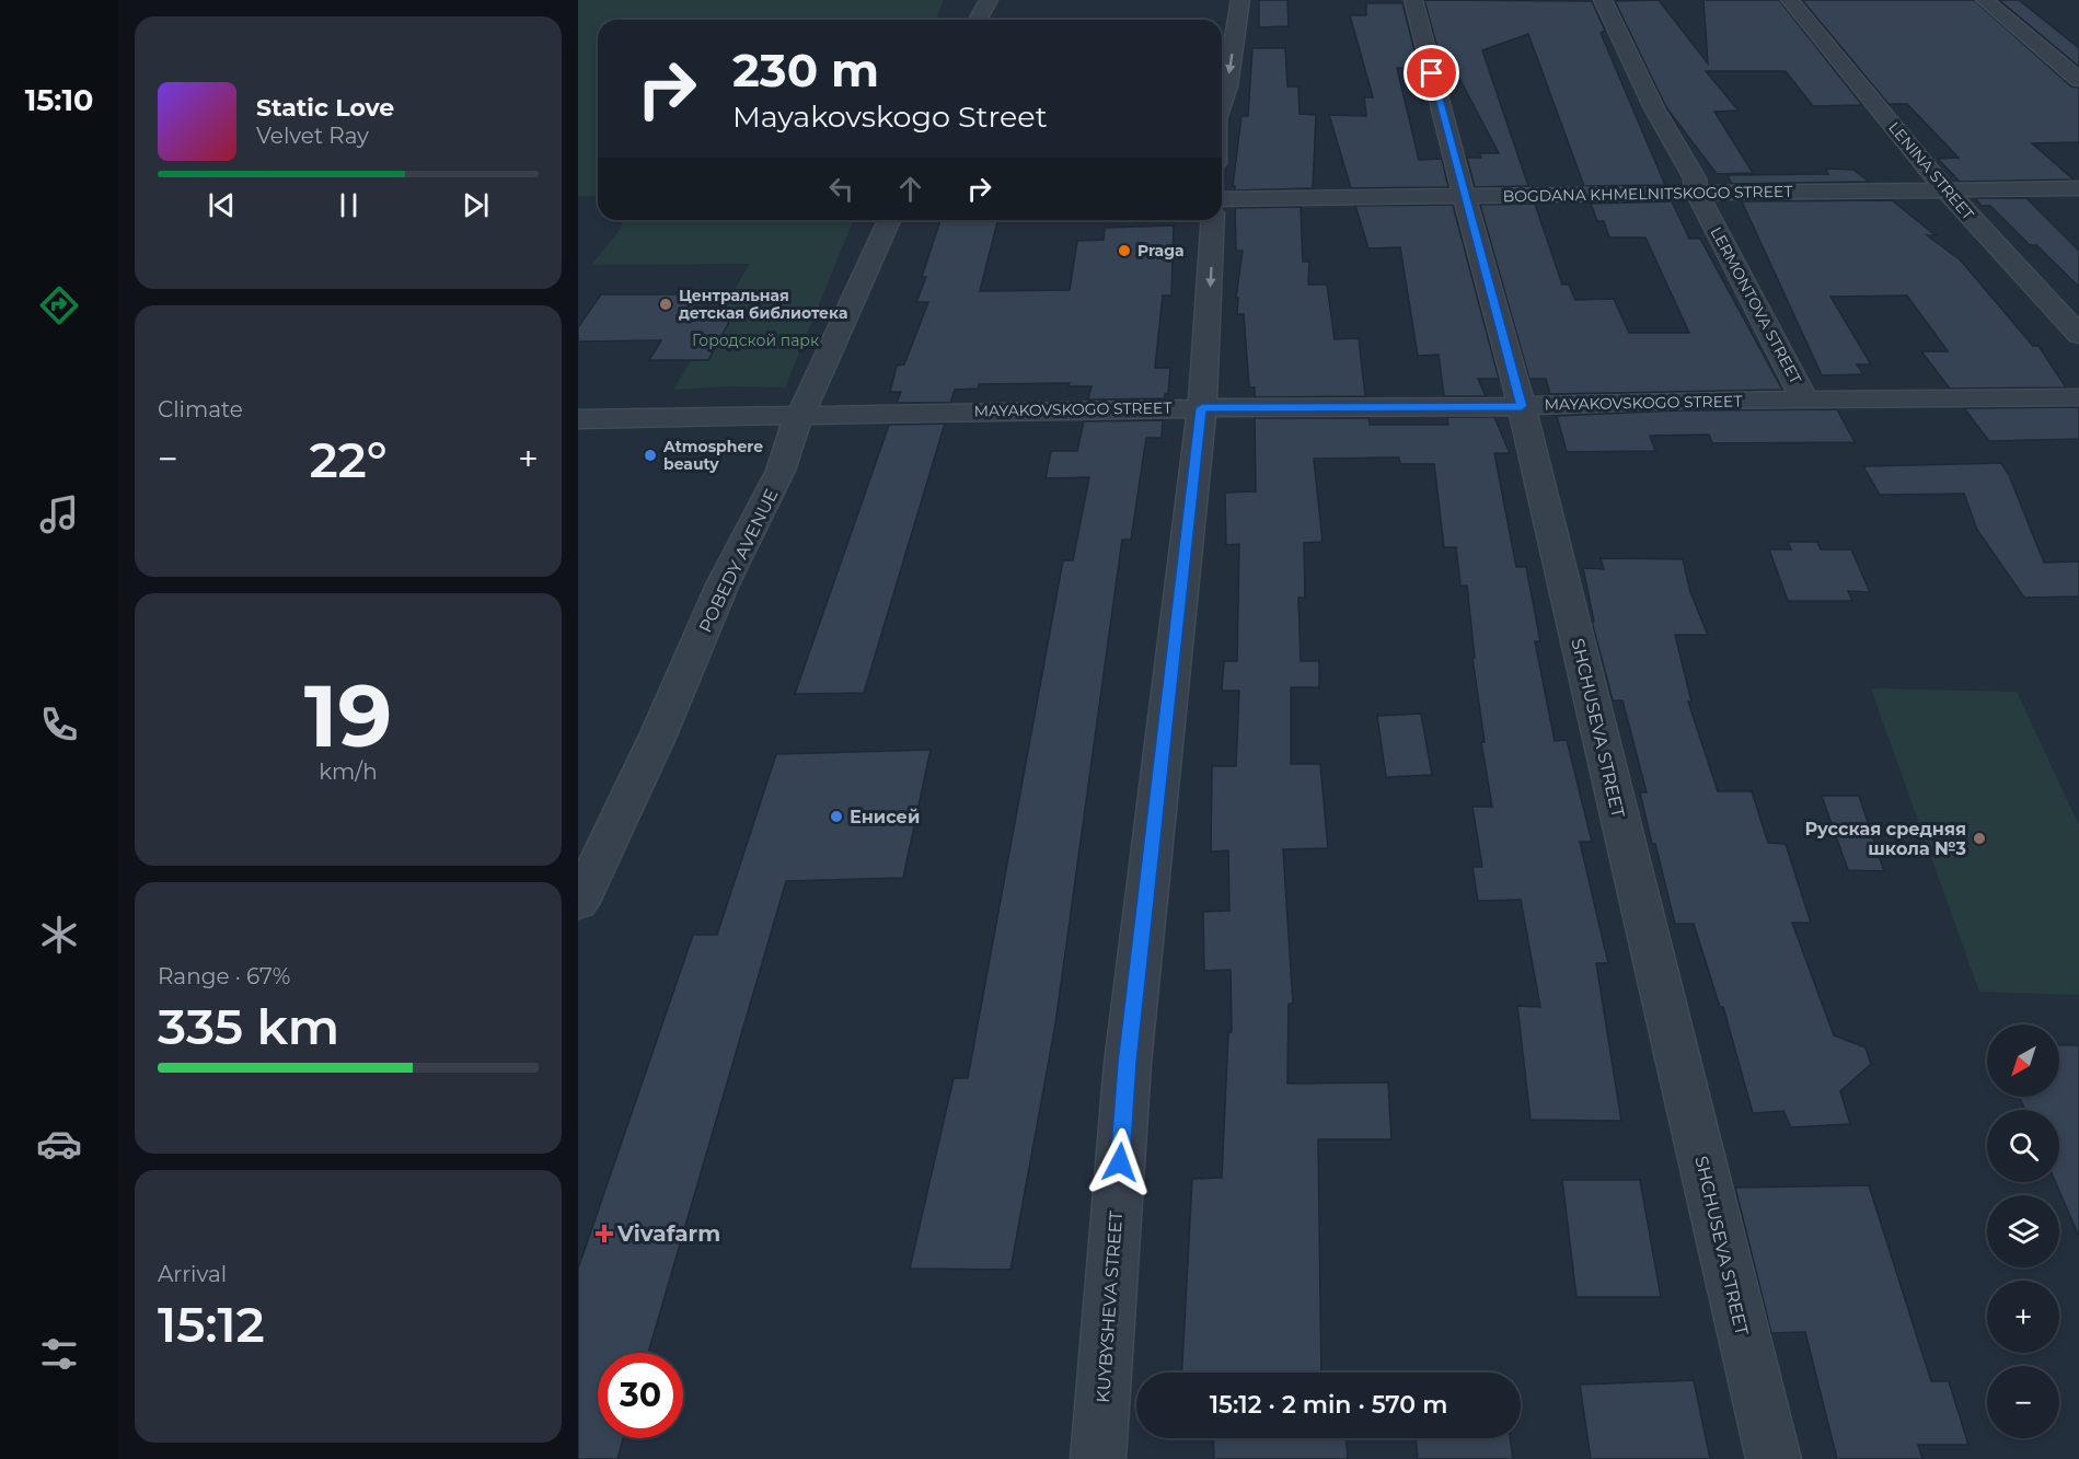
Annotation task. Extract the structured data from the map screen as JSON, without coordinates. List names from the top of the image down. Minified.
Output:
{"streets":{"street":["LENINA STREET","BOGDANA KHMELNITSKOGO STREET","LERMONTOVA STREET","MAYAKOVSKOGO STREET","POBEDY AVENUE","SHCHUSEVA STREET","KUYBYSHEVA STREET"]},"crossings":[["LENINA STREET","BOGDANA KHMELNITSKOGO STREET"],["BOGDANA KHMELNITSKOGO STREET","LERMONTOVA STREET"],["BOGDANA KHMELNITSKOGO STREET","SHCHUSEVA STREET"],["LERMONTOVA STREET","MAYAKOVSKOGO STREET"],["MAYAKOVSKOGO STREET","POBEDY AVENUE"],["MAYAKOVSKOGO STREET","SHCHUSEVA STREET"],["MAYAKOVSKOGO STREET","KUYBYSHEVA STREET"]],"parks":["Городской парк"],"places":{"other":["Praga","Центральная детская библиотека","Atmosphere beauty","Енисей","Русская средняя школа №3"],"health":["Vivafarm"]},"north":"bottom left","page":{"tabs":"15:10","turn":["230 m","Mayakovskogo Street"],"song":["Static Love","Velvet Ray"],"tile":["Climate",["19","km/h"],["Range · 67%","335 km"],["Arrival","15:12"]],"heat":["−","22°","+"],"map_buttons":["+","−"],"limit":"30","trip":"15:12 · 2 min · 570 m"}}
